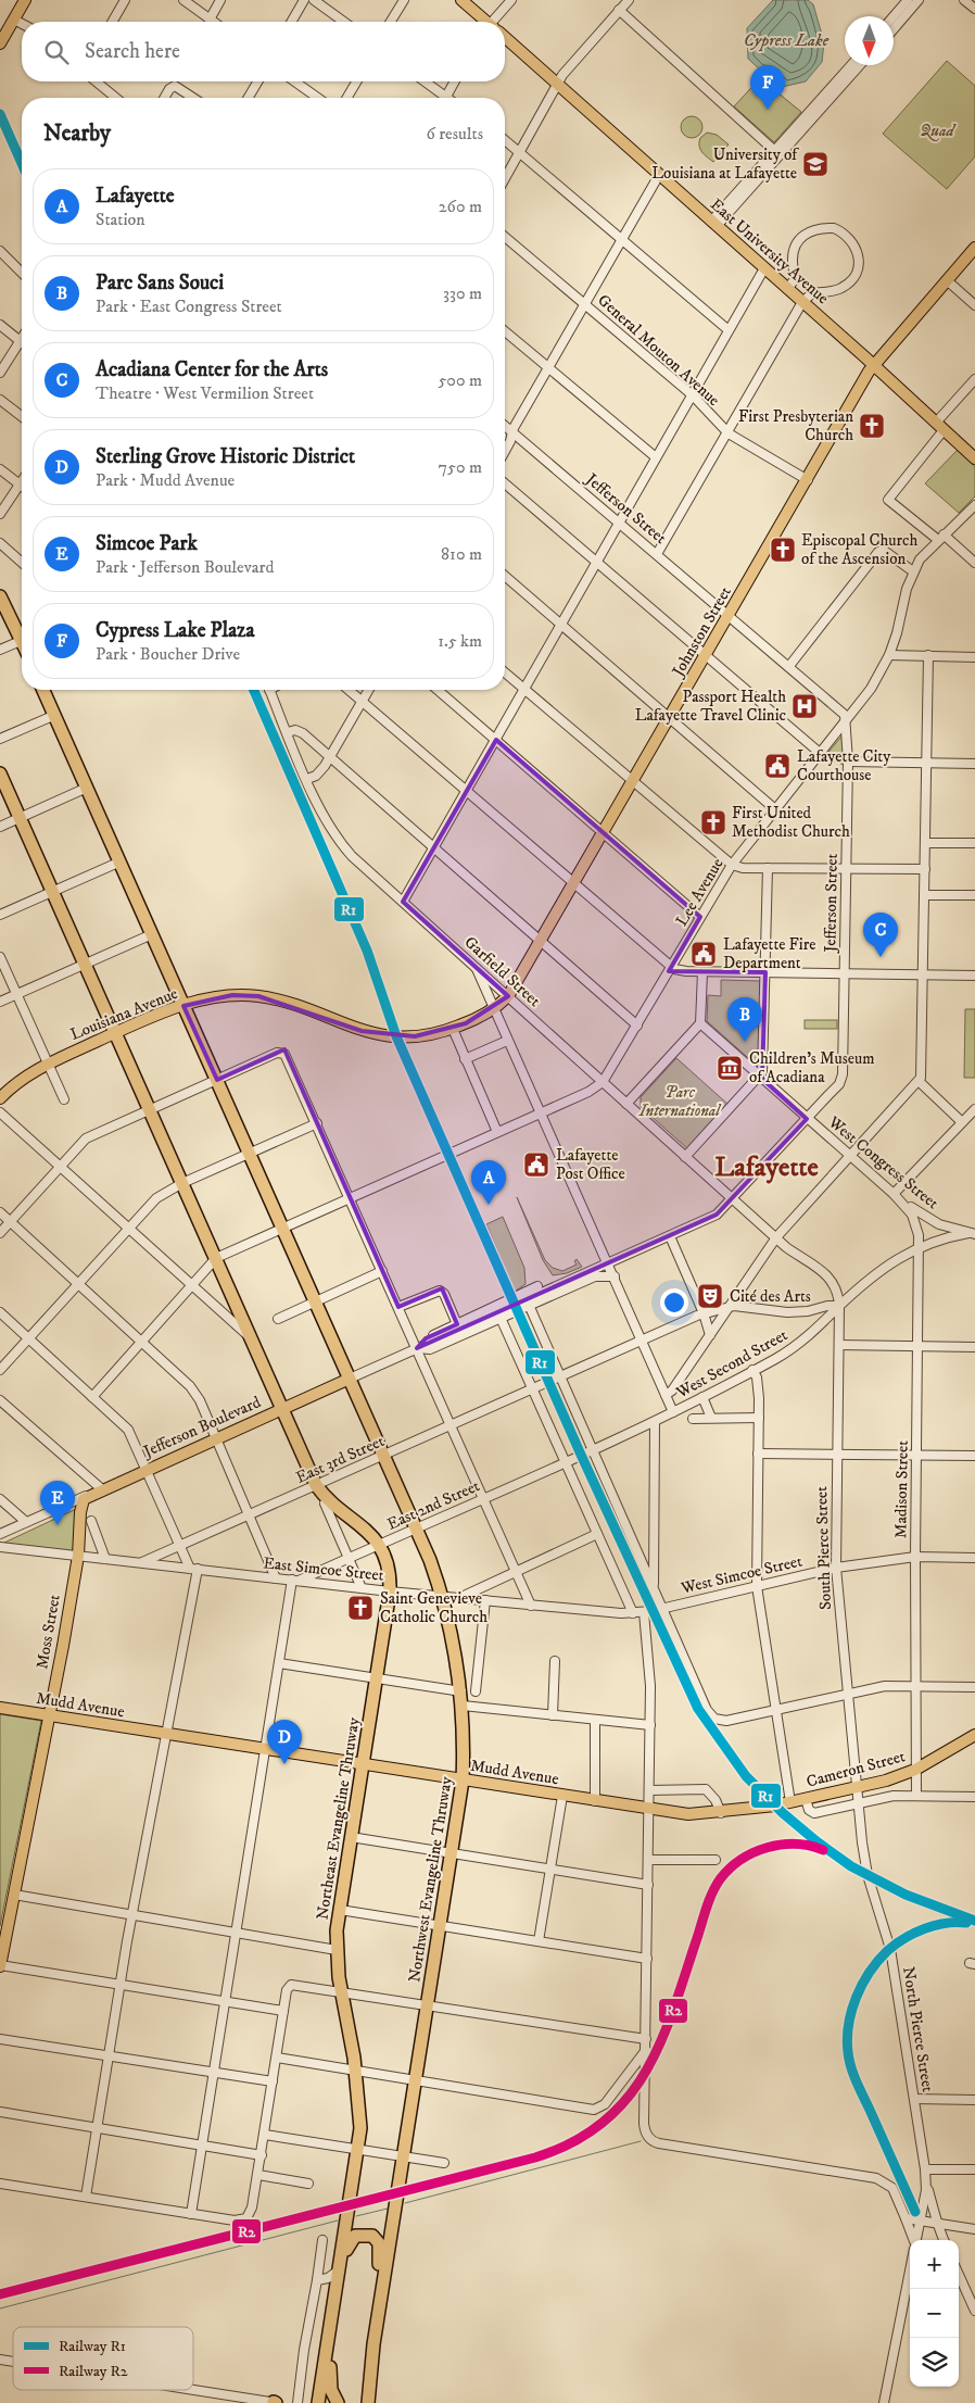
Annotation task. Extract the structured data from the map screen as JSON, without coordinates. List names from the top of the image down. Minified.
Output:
{"streets":{"highway":["Northeast Evangeline Thruway","Northwest Evangeline Thruway"],"main road":["East University Avenue","Johnston Street","Louisiana Avenue","Jefferson Boulevard","Moss Street","Mudd Avenue","Cameron Street"],"street":["General Mouton Avenue","Jefferson Street","Lee Avenue","Garfield Street","West Congress Street","West Second Street","East 3rd Street","Madison Street","East 2nd Street","South Pierce Street","East Simcoe Street","West Simcoe Street","North Pierce Street"]},"crossings":[["East University Avenue","Johnston Street"],["General Mouton Avenue","Johnston Street"],["Jefferson Street","Johnston Street"],["Jefferson Street","Lee Avenue"],["Jefferson Street","Garfield Street"],["Jefferson Street","West Congress Street"],["Jefferson Street","Jefferson Boulevard"],["Johnston Street","Garfield Street"],["Johnston Street","Louisiana Avenue"],["Lee Avenue","Garfield Street"],["Lee Avenue","Northeast Evangeline Thruway"],["Lee Avenue","Northwest Evangeline Thruway"],["Garfield Street","West Second Street"],["Garfield Street","South Pierce Street"],["Louisiana Avenue","Northeast Evangeline Thruway"],["Louisiana Avenue","Northwest Evangeline Thruway"],["West Congress Street","West Second Street"],["West Congress Street","Madison Street"],["West Second Street","Madison Street"],["West Second Street","East 2nd Street"],["West Second Street","South Pierce Street"],["Jefferson Boulevard","Moss Street"],["Jefferson Boulevard","Northeast Evangeline Thruway"],["Jefferson Boulevard","Northwest Evangeline Thruway"],["East 3rd Street","East Simcoe Street"],["East 3rd Street","Northeast Evangeline Thruway"],["East 3rd Street","Northwest Evangeline Thruway"],["Madison Street","West Simcoe Street"],["Madison Street","Cameron Street"],["East 2nd Street","East Simcoe Street"],["East 2nd Street","Northeast Evangeline Thruway"],["East 2nd Street","Northwest Evangeline Thruway"],["South Pierce Street","West Simcoe Street"],["South Pierce Street","Cameron Street"],["South Pierce Street","North Pierce Street"],["East Simcoe Street","West Simcoe Street"],["East Simcoe Street","Moss Street"],["East Simcoe Street","Northeast Evangeline Thruway"],["East Simcoe Street","Northwest Evangeline Thruway"],["Moss Street","Mudd Avenue"],["Mudd Avenue","Cameron Street"],["Mudd Avenue","Northeast Evangeline Thruway"],["Mudd Avenue","Northwest Evangeline Thruway"],["Cameron Street","North Pierce Street"]],"districts":["Lafayette"],"water":["Cypress Lake"],"parks":["Quad","Parc International"],"places":{"school or university":["University of Louisiana at Lafayette"],"church":["First Presbyterian Church","Episcopal Church of the Ascension","First United Methodist Church","Saint Genevieve Catholic Church"],"hospital":["Passport Health Lafayette Travel Clinic"],"public building":["Lafayette City Courthouse","Lafayette Fire Department","Lafayette Post Office"],"museum":["Children's Museum of Acadiana"],"theatre":["Cité des Arts"]},"lines":["rail line R1","rail line R2"],"legend":["Railway R1","Railway R2"],"north":"bottom","page":{"search":"Search here","pins":["F","C","B","A","E","D"],"heading":["Nearby","6 results"],"list":[{"mark":"A","name":"Lafayette","note":"Station","value":"260 m"},{"mark":"B","name":"Parc Sans Souci","note":"Park · East Congress Street","value":"330 m"},{"mark":"C","name":"Acadiana Center for the Arts","note":"Theatre · West Vermilion Street","value":"500 m"},{"mark":"D","name":"Sterling Grove Historic District","note":"Park · Mudd Avenue","value":"750 m"},{"mark":"E","name":"Simcoe Park","note":"Park · Jefferson Boulevard","value":"810 m"},{"mark":"F","name":"Cypress Lake Plaza","note":"Park · Boucher Drive","value":"1.5 km"}],"map_buttons":["+","−"]}}
